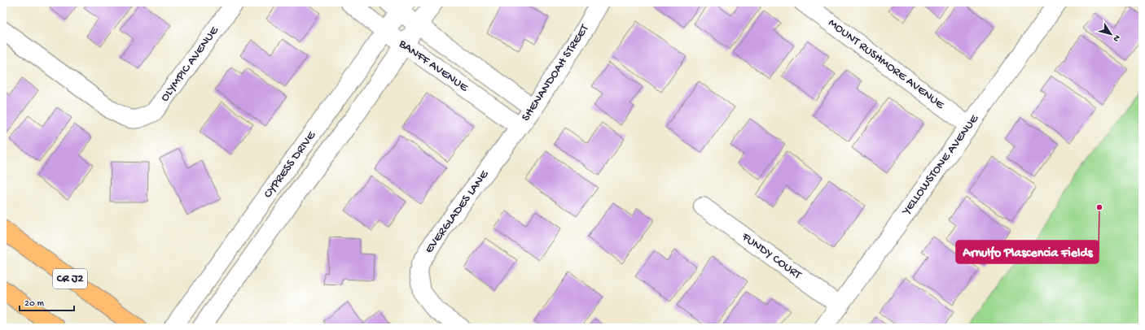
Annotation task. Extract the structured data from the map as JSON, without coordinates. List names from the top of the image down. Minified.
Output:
{"streets":{"main road":["CR J2"],"street":["OLYMPIC AVENUE","MOUNT RUSHMORE AVENUE","BANFF AVENUE","SHENANDOAH STREET","CYPRESS DRIVE","YELLOWSTONE AVENUE","EVERGLADES LANE","FUNDY COURT"]},"crossings":[["MOUNT RUSHMORE AVENUE","YELLOWSTONE AVENUE"],["BANFF AVENUE","SHENANDOAH STREET"],["BANFF AVENUE","CYPRESS DRIVE"],["BANFF AVENUE","EVERGLADES LANE"],["SHENANDOAH STREET","EVERGLADES LANE"],["YELLOWSTONE AVENUE","FUNDY COURT"]],"places":["Arnulfo Plascencia Fields"],"scale_bar":"20 m","north":"bottom right"}
